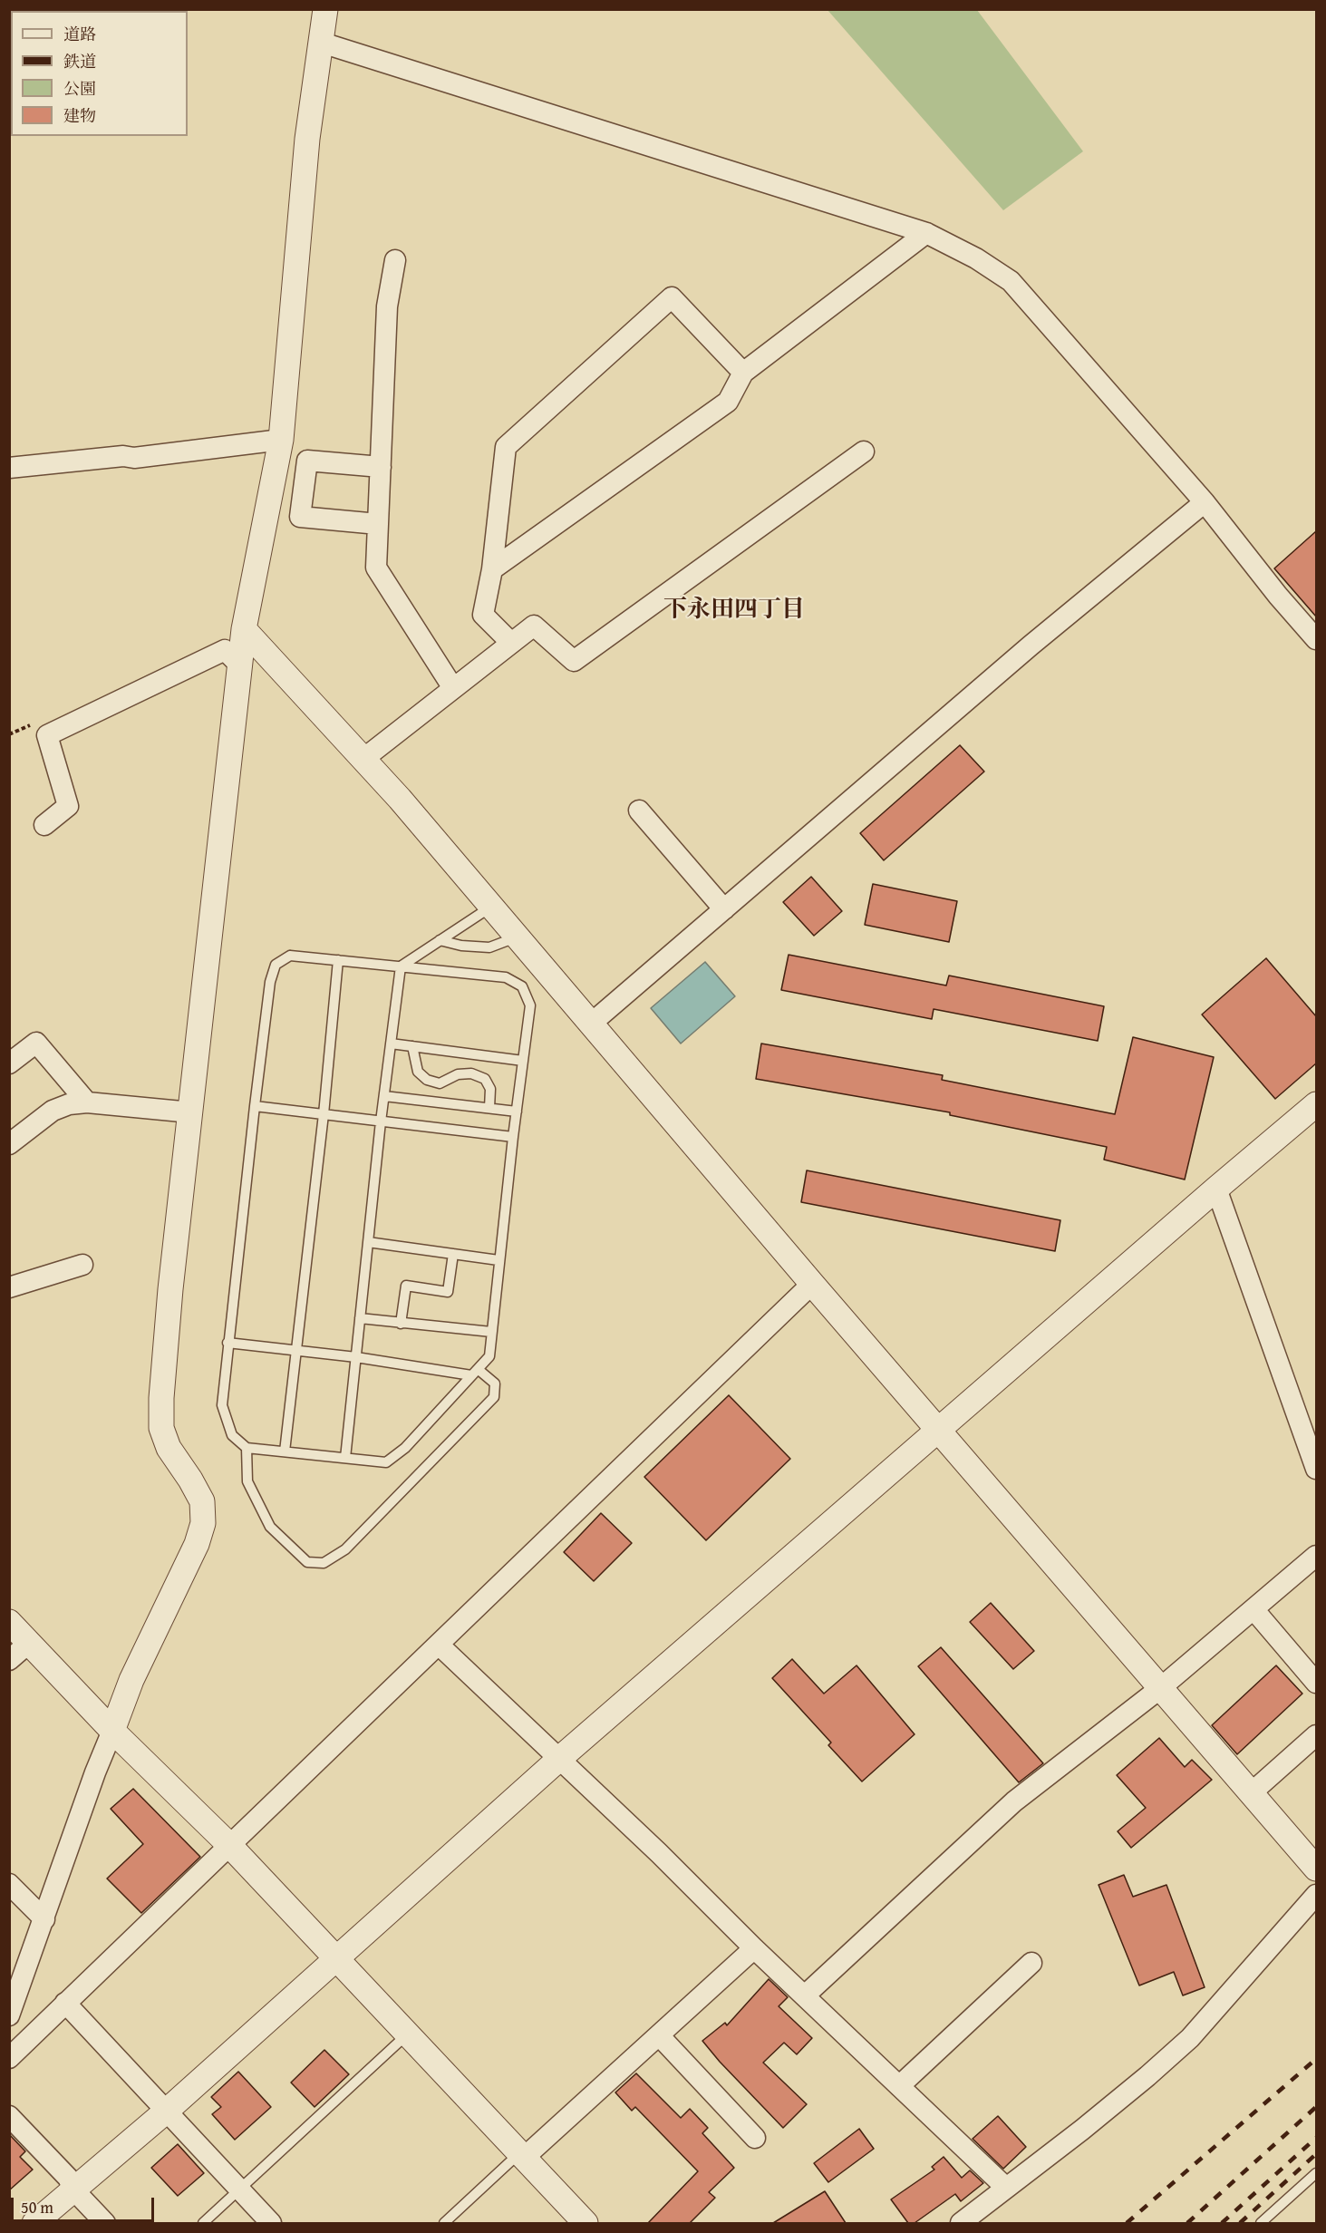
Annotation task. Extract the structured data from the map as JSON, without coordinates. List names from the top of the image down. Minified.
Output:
{"districts":["下永田四丁目"],"legend":["道路","鉄道","公園","建物"],"scale_bar":"50 m"}
